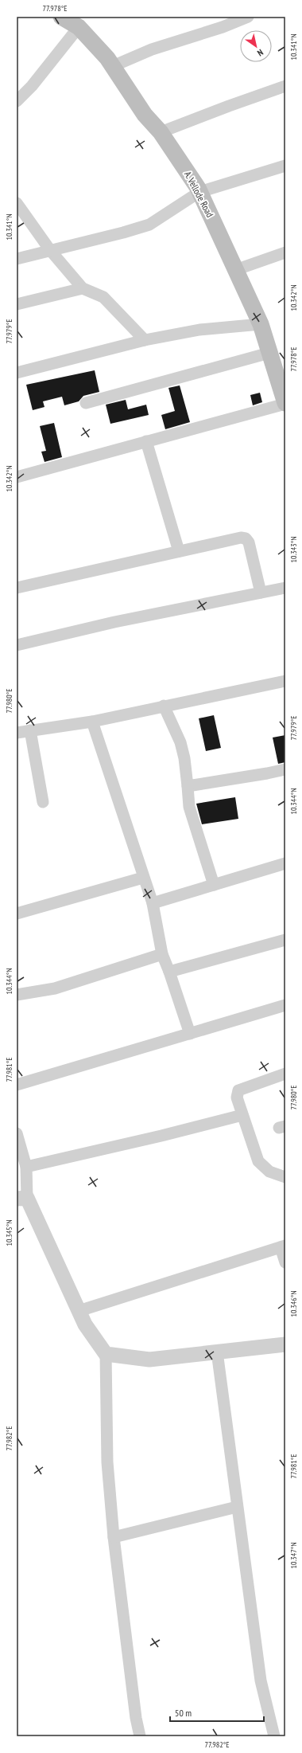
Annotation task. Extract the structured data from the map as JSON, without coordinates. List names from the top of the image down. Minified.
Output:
{"streets":{"main road":["A. Vellode Road"]},"scale_bar":"50 m","north":"bottom right","coordinates":["77.978°E","10.341°N","10.342°N","77.979°E","10.343°N","77.980°E","10.344°N","77.981°E","10.345°N","10.346°N","77.982°E","10.347°N"]}
